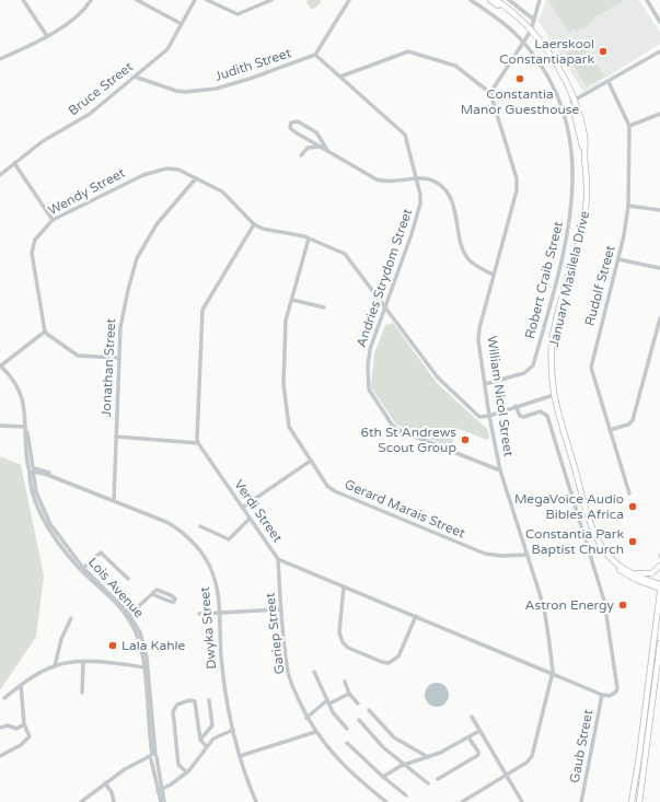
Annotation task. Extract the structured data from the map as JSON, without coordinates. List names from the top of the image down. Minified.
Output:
{"streets":{"main road":["January Masilela Drive"],"street":["Judith Street","Bruce Street","Wendy Street","Andries Strydom Street","Robert Craib Street","Rudolf Street","Jonathan Street","William Nicol Street","Gerard Marais Street","Verdi Street","Lois Avenue","Dwyka Street","Gariep Street","Gaub Street"]},"crossings":[["Judith Street","Bruce Street"],["Judith Street","Andries Strydom Street"],["Wendy Street","Jonathan Street"],["Andries Strydom Street","William Nicol Street"],["Robert Craib Street","William Nicol Street"],["Jonathan Street","Dwyka Street"],["William Nicol Street","Gerard Marais Street"],["William Nicol Street","Verdi Street"],["Verdi Street","Gariep Street"],["Verdi Street","Gaub Street"],["Lois Avenue","Dwyka Street"]],"places":["Laerskool Constantiapark","Constantia Manor Guesthouse","6th St Andrews Scout Group","MegaVoice Audio Bibles Africa","Constantia Park Baptist Church","Astron Energy","Lala Kahle"]}
